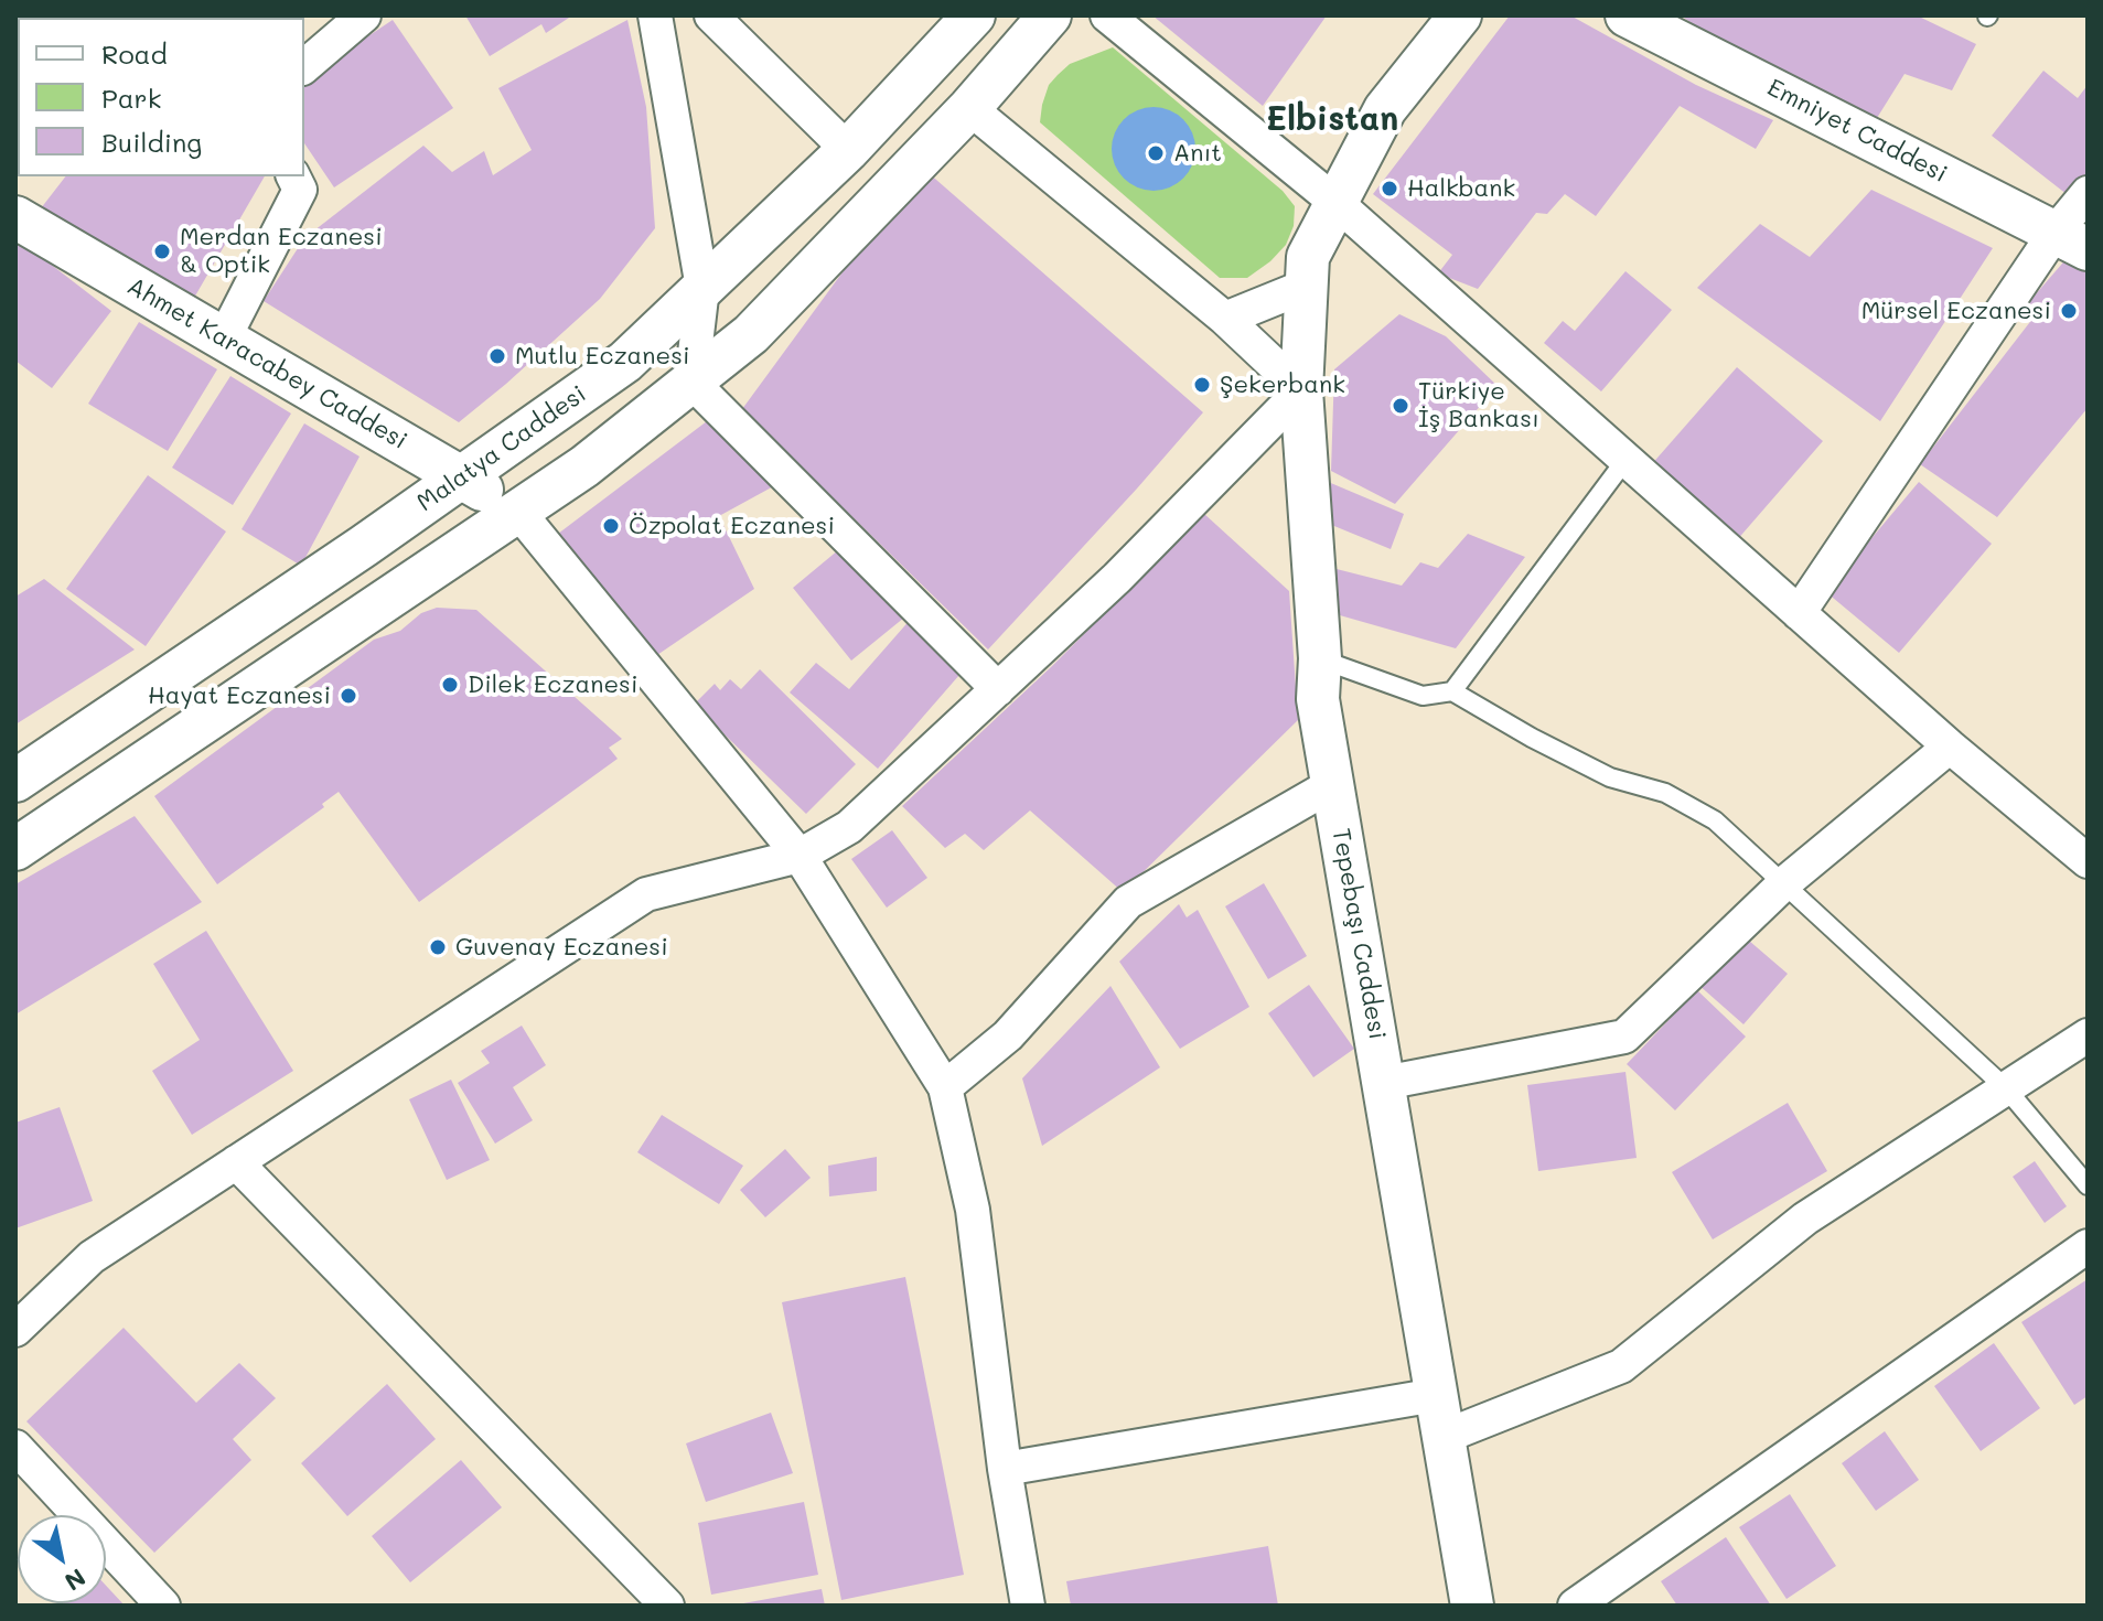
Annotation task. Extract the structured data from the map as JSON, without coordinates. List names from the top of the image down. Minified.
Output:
{"streets":{"street":["Emniyet Caddesi","Ahmet Karacabey Caddesi","Malatya Caddesi","Tepebaşı Caddesi"]},"crossings":[["Ahmet Karacabey Caddesi","Malatya Caddesi"]],"districts":["Elbistan"],"places":["Anıt","Halkbank","Merdan Eczanesi & Optik","Mürsel Eczanesi","Mutlu Eczanesi","Şekerbank","Türkiye İş Bankası","Özpolat Eczanesi","Dilek Eczanesi","Hayat Eczanesi","Guvenay Eczanesi"],"legend":["Road","Park","Building"],"north":"bottom right"}
